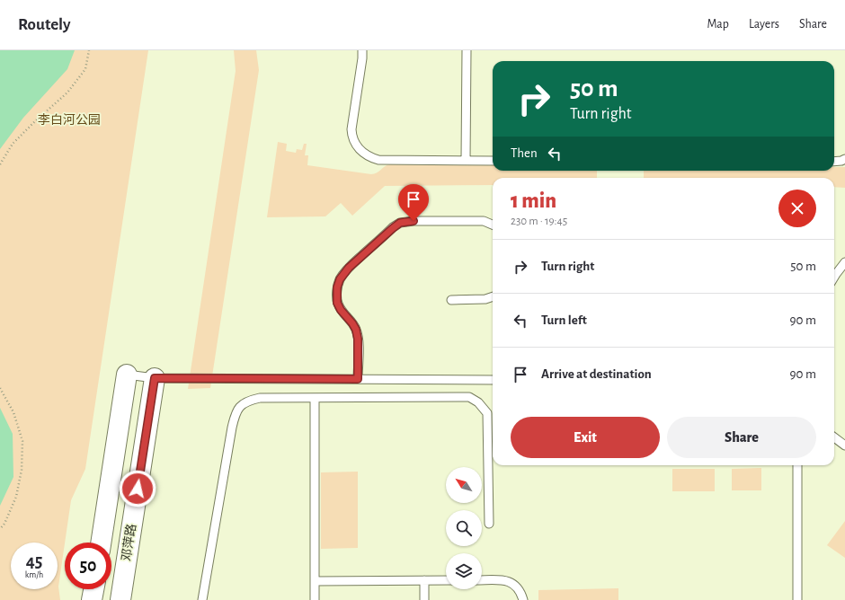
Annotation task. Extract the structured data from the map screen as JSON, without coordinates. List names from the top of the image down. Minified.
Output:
{"streets":{"main road":["邓萍路"]},"parks":["李白河公园"],"north":"top left","page":{"header":"Routely","nav":["Map","Layers","Share"],"turn":["50 m","Turn right"],"then":"Then","heading":["1 min","230 m · 19:45"],"list":[{"name":"Turn right","value":"50 m"},{"name":"Turn left","value":"90 m"},{"name":"Arrive at destination","value":"90 m"}],"buttons":["Exit","Share"],"speed":"45 km/h","limit":"50"}}
